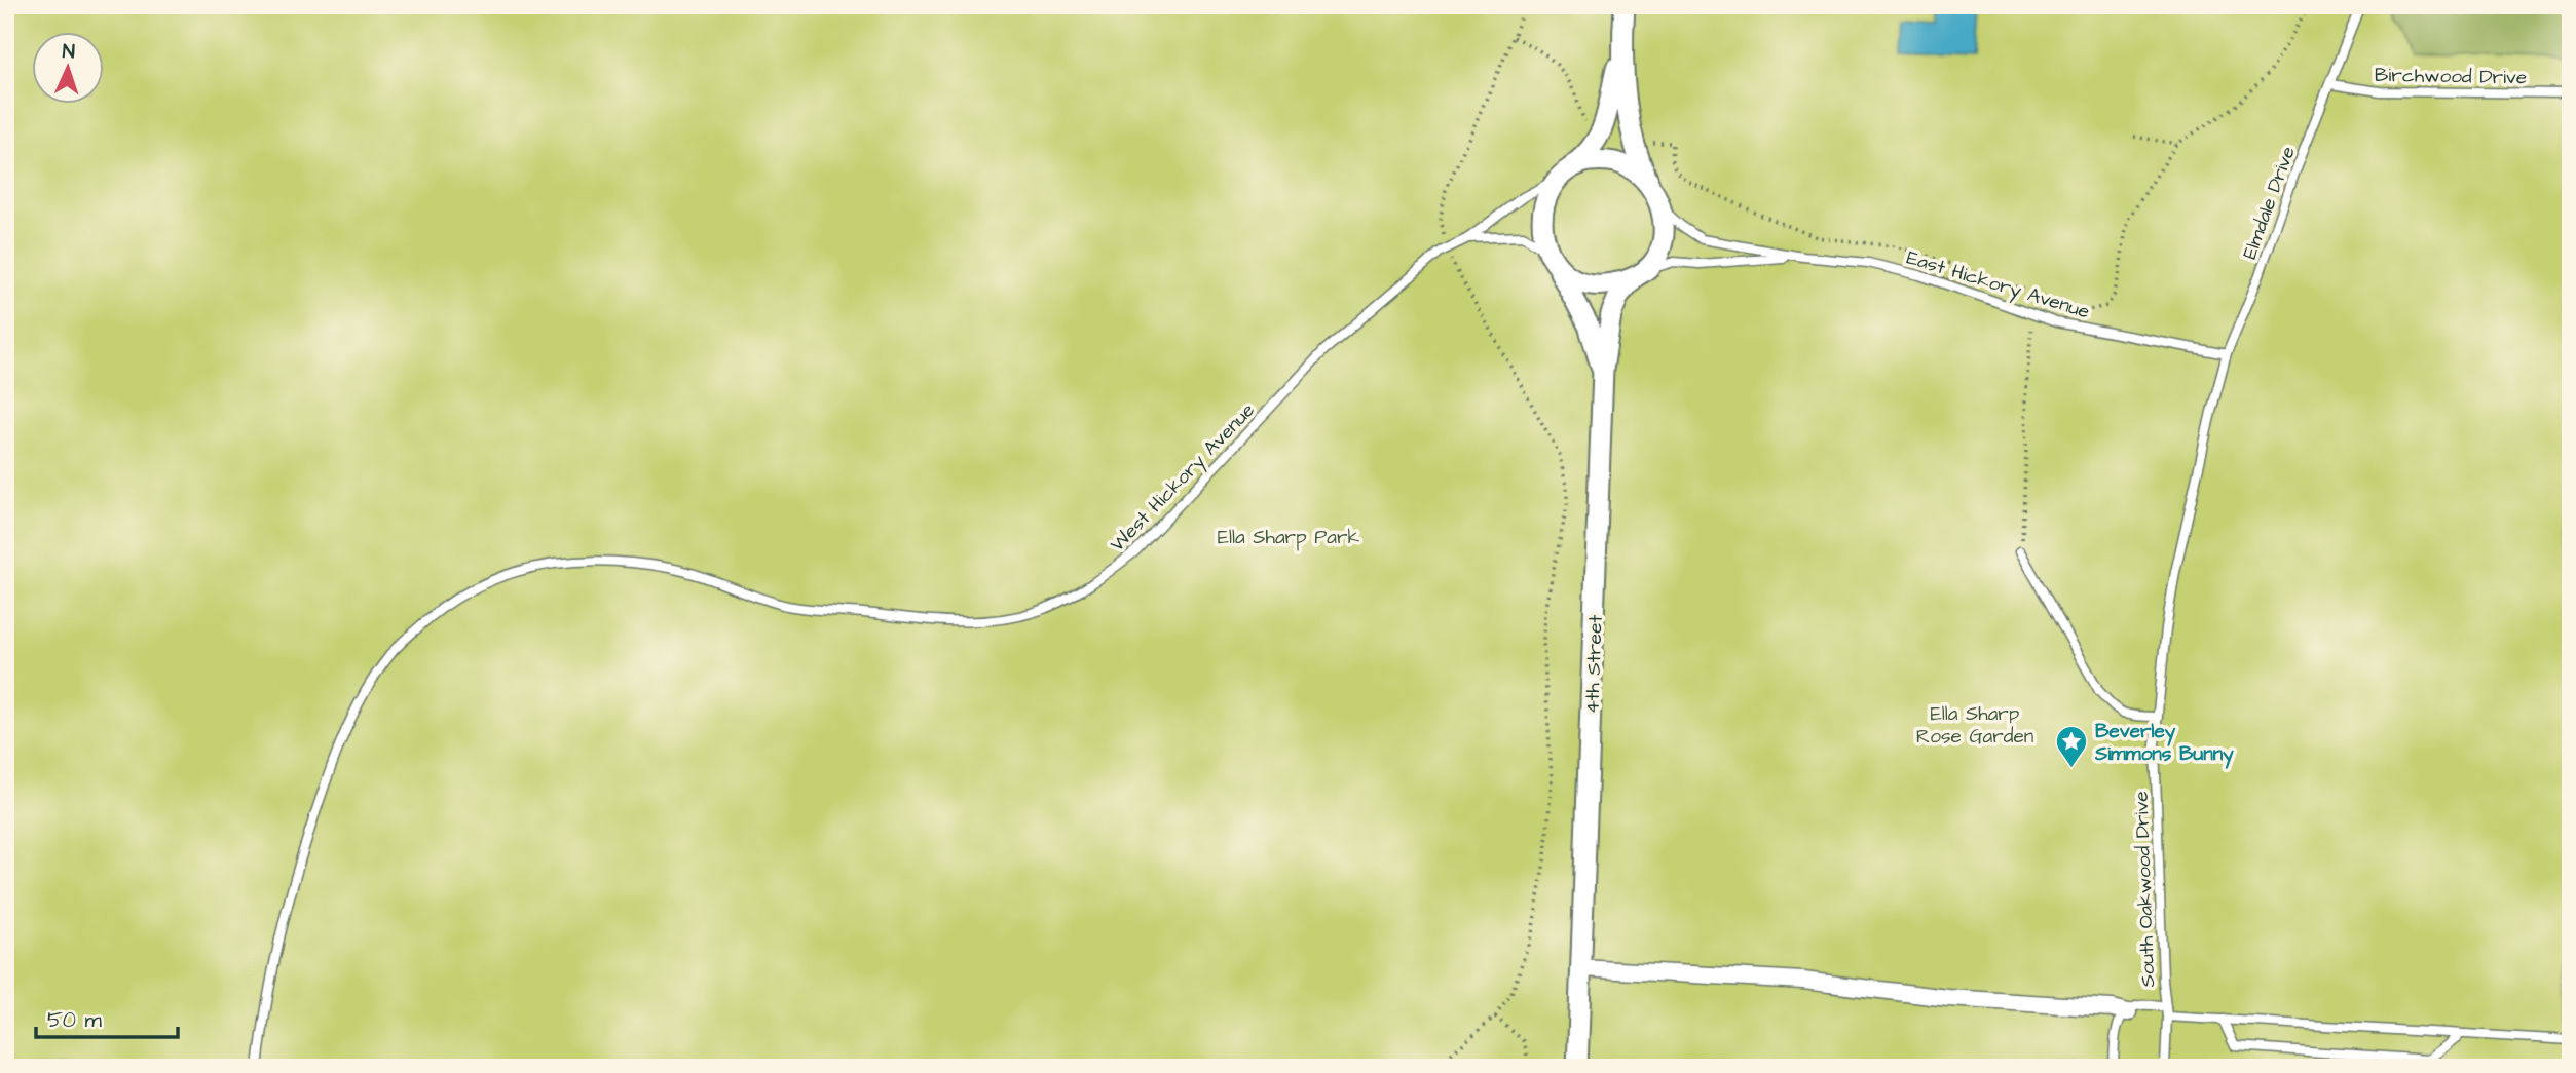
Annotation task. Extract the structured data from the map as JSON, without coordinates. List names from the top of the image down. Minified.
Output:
{"streets":{"street":["4th Street"],"lane":["Birchwood Drive","Elmdale Drive","East Hickory Avenue","West Hickory Avenue","South Oakwood Drive"]},"crossings":[["Birchwood Drive","Elmdale Drive"],["Elmdale Drive","East Hickory Avenue"],["Elmdale Drive","South Oakwood Drive"],["East Hickory Avenue","West Hickory Avenue"],["East Hickory Avenue","4th Street"],["West Hickory Avenue","4th Street"]],"parks":["Ella Sharp Park","Ella Sharp Rose Garden"],"places":{"place":["Beverley Simmons Bunny"]},"scale_bar":"50 m","north":"top"}
